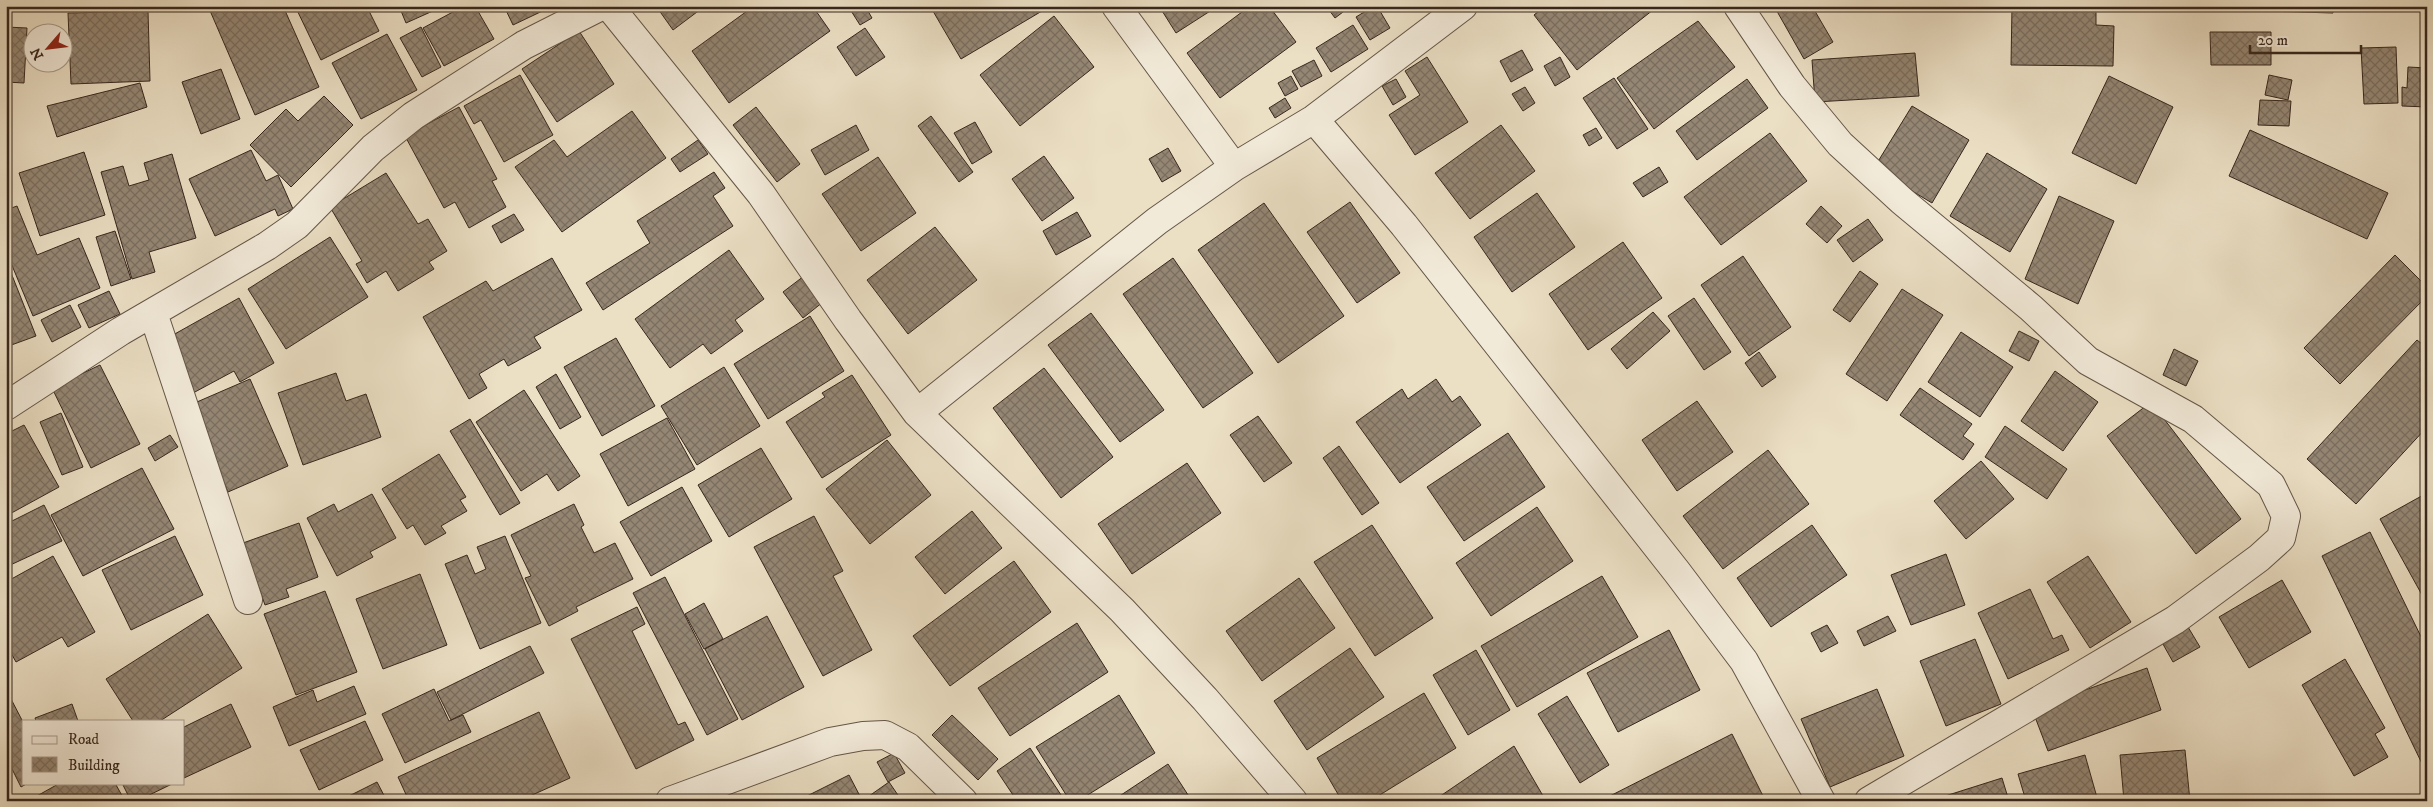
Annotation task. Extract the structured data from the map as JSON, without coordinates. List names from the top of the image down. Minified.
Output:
{"legend":["Road","Building"],"scale_bar":"20 m","north":"bottom left"}
